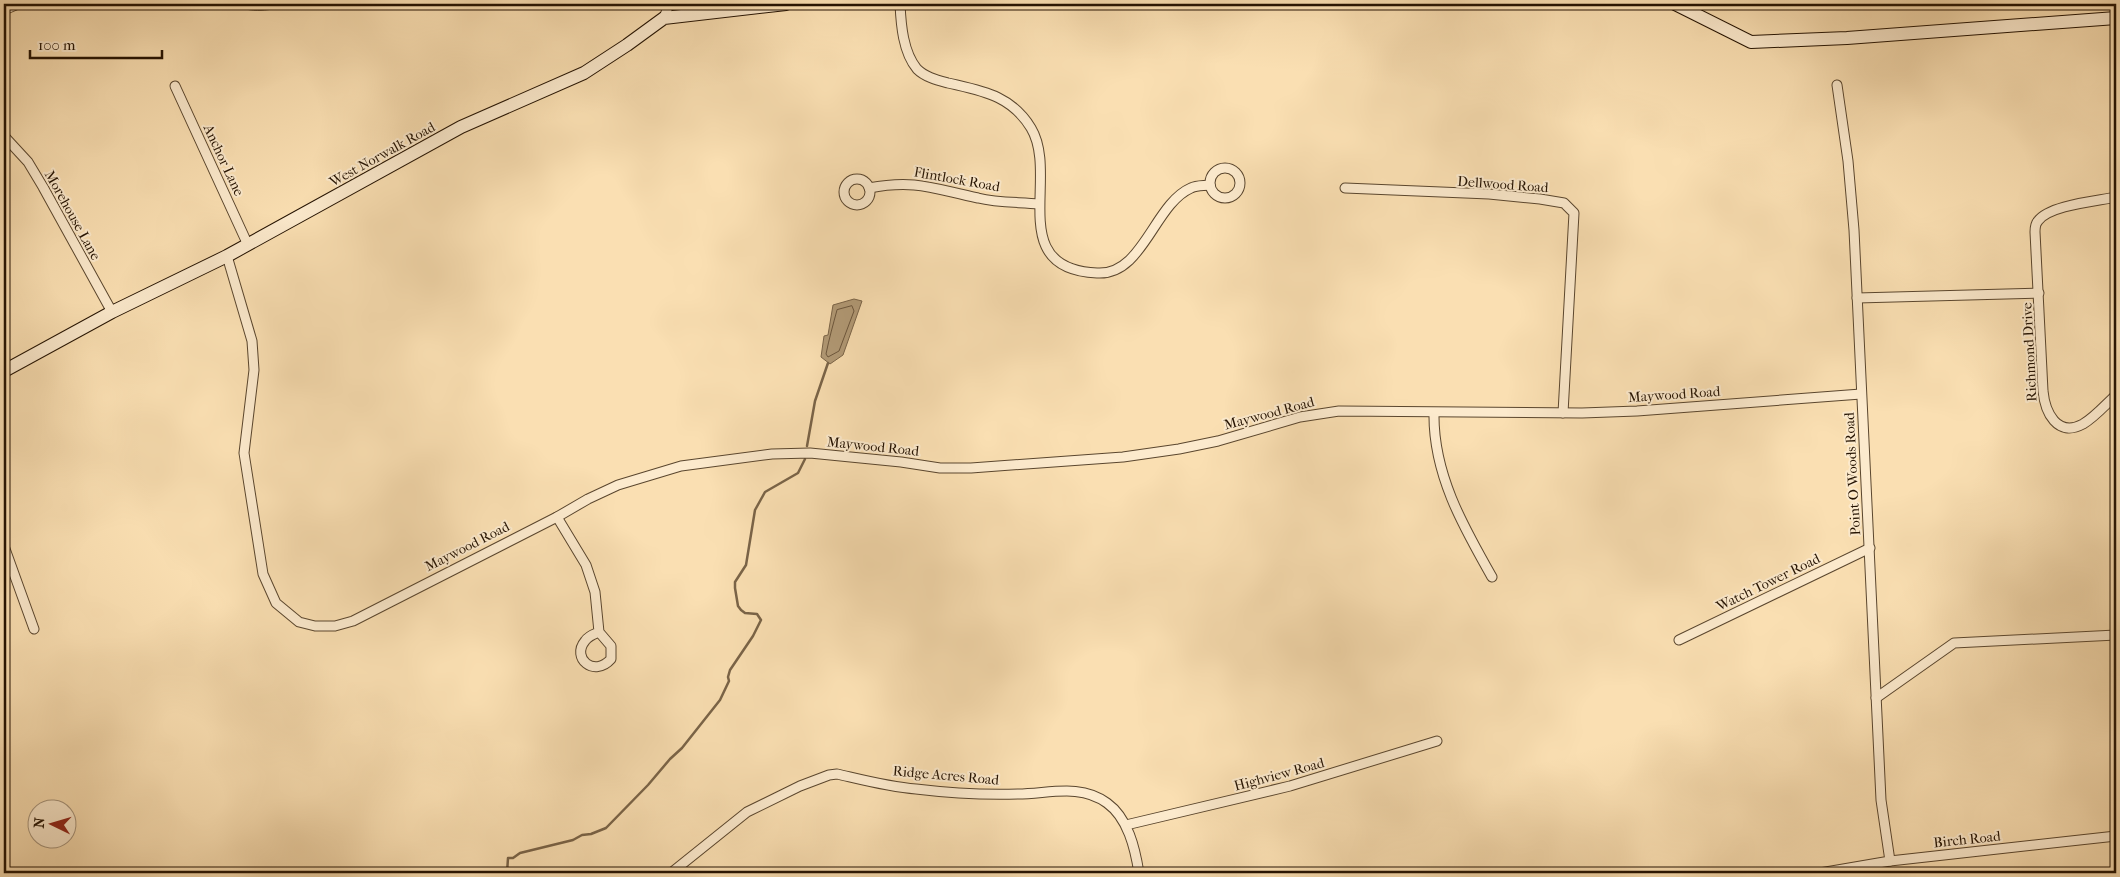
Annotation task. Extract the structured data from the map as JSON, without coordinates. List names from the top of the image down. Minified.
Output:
{"streets":{"main road":["West Norwalk Road"],"street":["Anchor Lane","Flintlock Road","Dellwood Road","Morehouse Lane","Richmond Drive","Maywood Road","Point O Woods Road","Watch Tower Road","Highview Road","Ridge Acres Road","Birch Road"]},"crossings":[["West Norwalk Road","Anchor Lane"],["West Norwalk Road","Morehouse Lane"],["West Norwalk Road","Maywood Road"],["Dellwood Road","Maywood Road"],["Richmond Drive","Point O Woods Road"],["Maywood Road","Point O Woods Road"],["Point O Woods Road","Watch Tower Road"],["Point O Woods Road","Birch Road"],["Highview Road","Ridge Acres Road"]],"scale_bar":"100 m","north":"left"}
